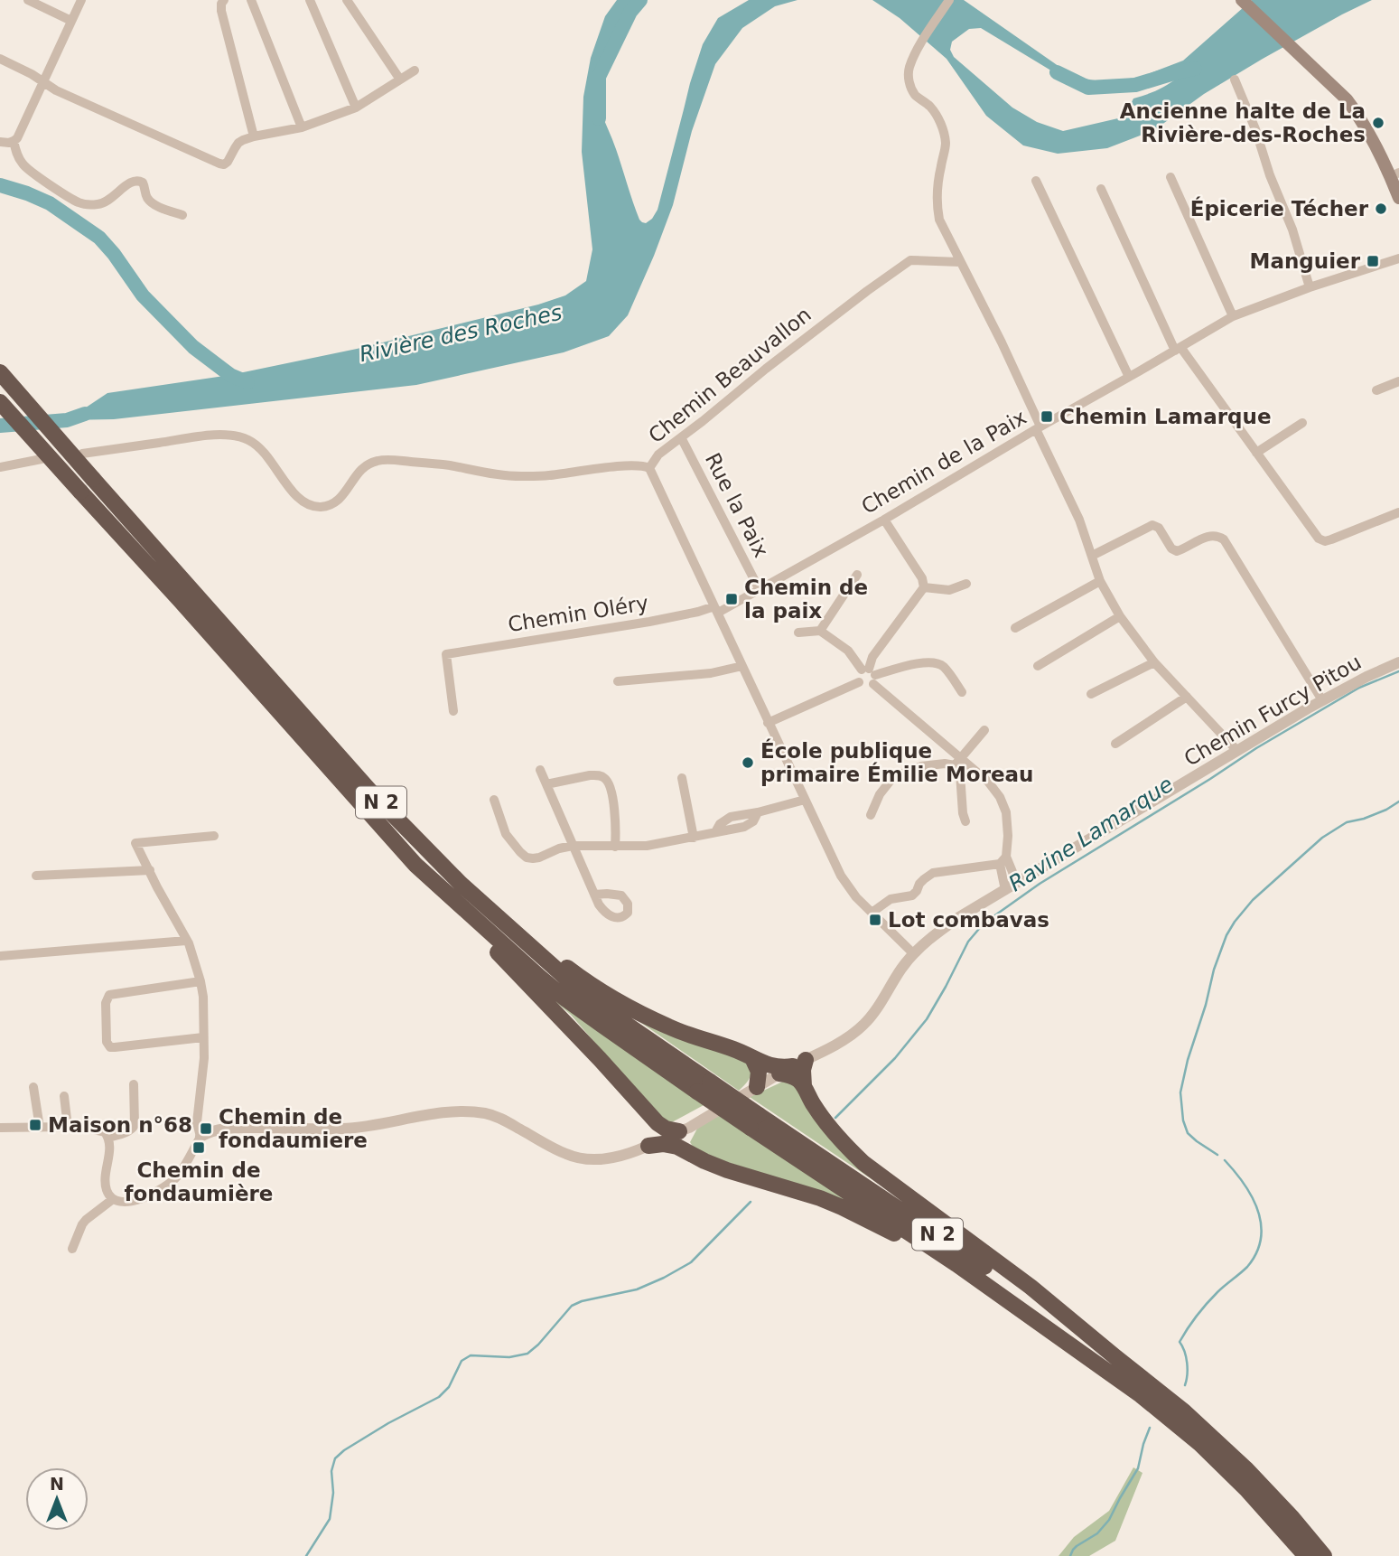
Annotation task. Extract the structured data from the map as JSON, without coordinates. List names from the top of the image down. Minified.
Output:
{"streets":{"highway":["N 2"],"street":["Chemin Beauvallon","Chemin de la Paix","Rue la Paix","Chemin Oléry","Chemin Furcy Pitou"]},"crossings":[["Chemin Beauvallon","Chemin de la Paix"],["Chemin Beauvallon","Rue la Paix"],["Chemin Beauvallon","Chemin Oléry"],["Chemin Beauvallon","Chemin Furcy Pitou"],["Chemin de la Paix","Rue la Paix"],["Chemin de la Paix","Chemin Oléry"]],"water":["Rivière des Roches","Ravine Lamarque"],"places":{"other":["Ancienne halte de La Rivière-des-Roches","Épicerie Técher","École publique primaire Émilie Moreau"],"transit":["Manguier","Chemin Lamarque","Chemin de la paix","Lot combavas","Maison n°68","Chemin de fondaumiere","Chemin de fondaumière"]},"north":"top"}
